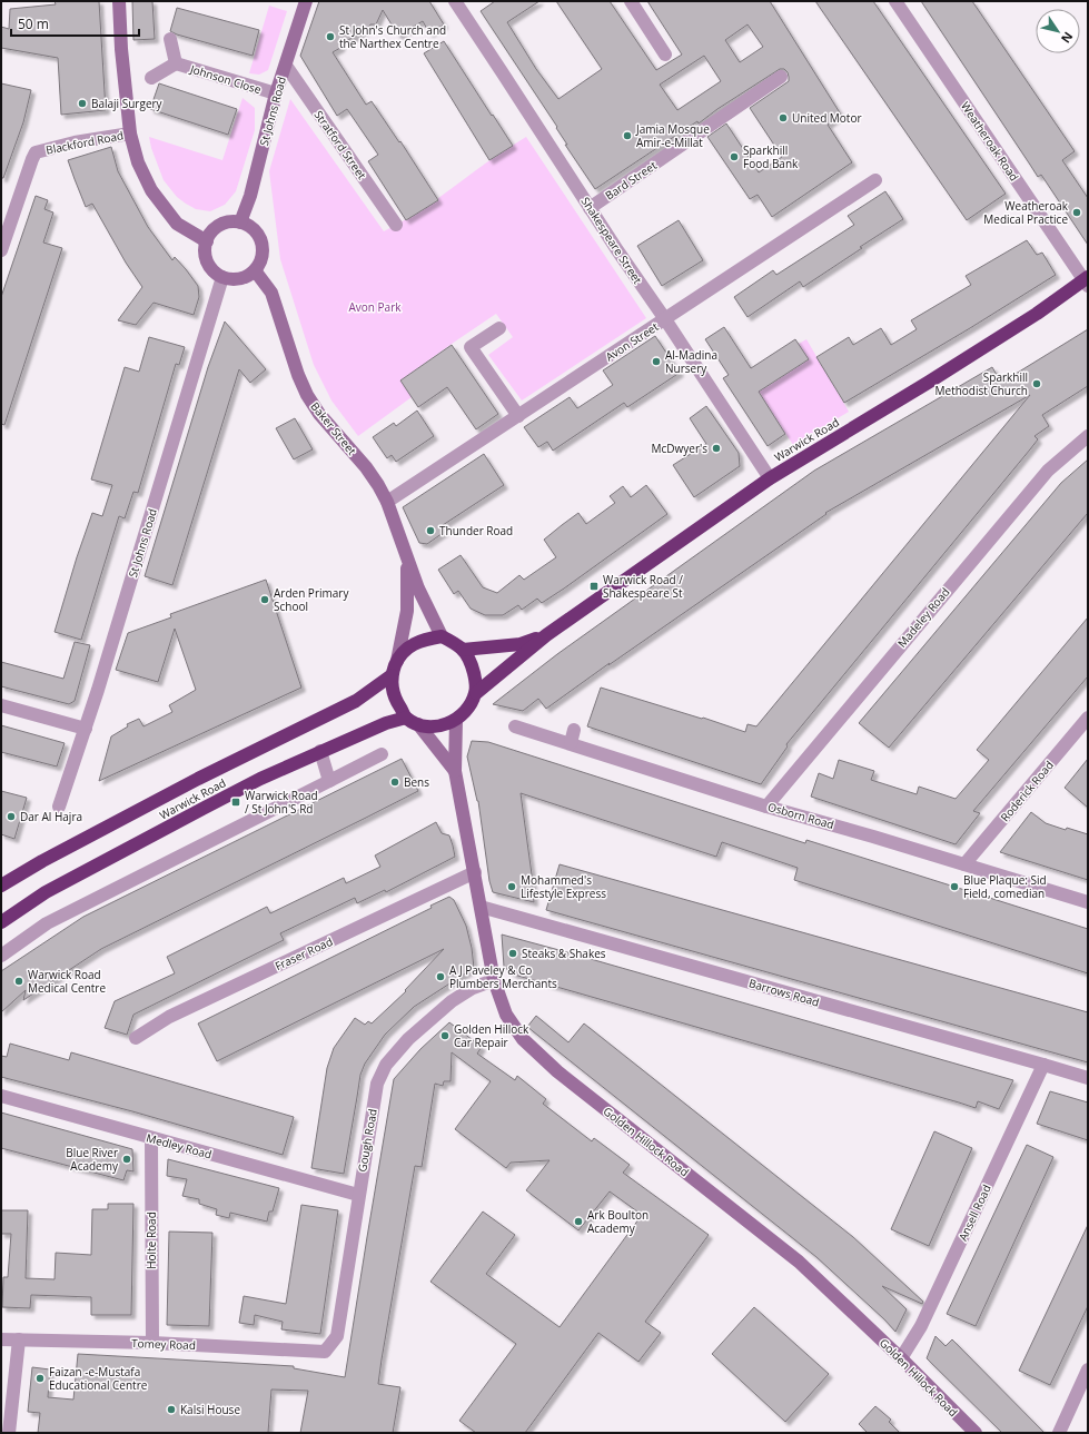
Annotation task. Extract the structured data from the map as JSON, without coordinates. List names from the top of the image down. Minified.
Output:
{"streets":{"highway":["Warwick Road"],"main road":["St Johns Road","Baker Street","Golden Hillock Road"],"street":["Johnson Close","Weatheroak Road","Blackford Road","Stratford Street","Bard Street","Shakespeare Street","Avon Street","Madeley Road","Roderick Road","Osborn Road","Fraser Road","Barrows Road","Gough Road","Medley Road","Ansell Road","Holte Road","Tomey Road"]},"crossings":[["Johnson Close","St Johns Road"],["St Johns Road","Stratford Street"],["St Johns Road","Baker Street"],["Weatheroak Road","Warwick Road"],["Bard Street","Shakespeare Street"],["Shakespeare Street","Avon Street"],["Shakespeare Street","Warwick Road"],["Avon Street","Baker Street"],["Baker Street","Warwick Road"],["Baker Street","Golden Hillock Road"],["Warwick Road","Golden Hillock Road"],["Madeley Road","Osborn Road"],["Roderick Road","Osborn Road"],["Fraser Road","Golden Hillock Road"],["Barrows Road","Golden Hillock Road"],["Barrows Road","Ansell Road"],["Gough Road","Golden Hillock Road"],["Gough Road","Medley Road"],["Gough Road","Tomey Road"],["Golden Hillock Road","Ansell Road"],["Medley Road","Holte Road"],["Holte Road","Tomey Road"]],"parks":["Avon Park"],"places":{"other":["St John's Church and the Narthex Centre","Balaji Surgery","United Motor","Jamia Mosque Amir-e-Millat","Sparkhill Food Bank","Weatheroak Medical Practice","Al-Madina Nursery","Sparkhill Methodist Church","McDwyer's","Thunder Road","Arden Primary School","Bens","Dar Al Hajra","Mohammed's Lifestyle Express","Blue Plaque: Sid Field, comedian","Steaks & Shakes","A J Paveley & Co Plumbers Merchants","Warwick Road Medical Centre","Golden Hillock Car Repair","Blue River Academy","Ark Boulton Academy","Faizan -e-Mustafa Educational Centre","Kalsi House"],"transit":["Warwick Road / Shakespeare St","Warwick Road / St John'S Rd"]},"scale_bar":"50 m","north":"bottom right"}
